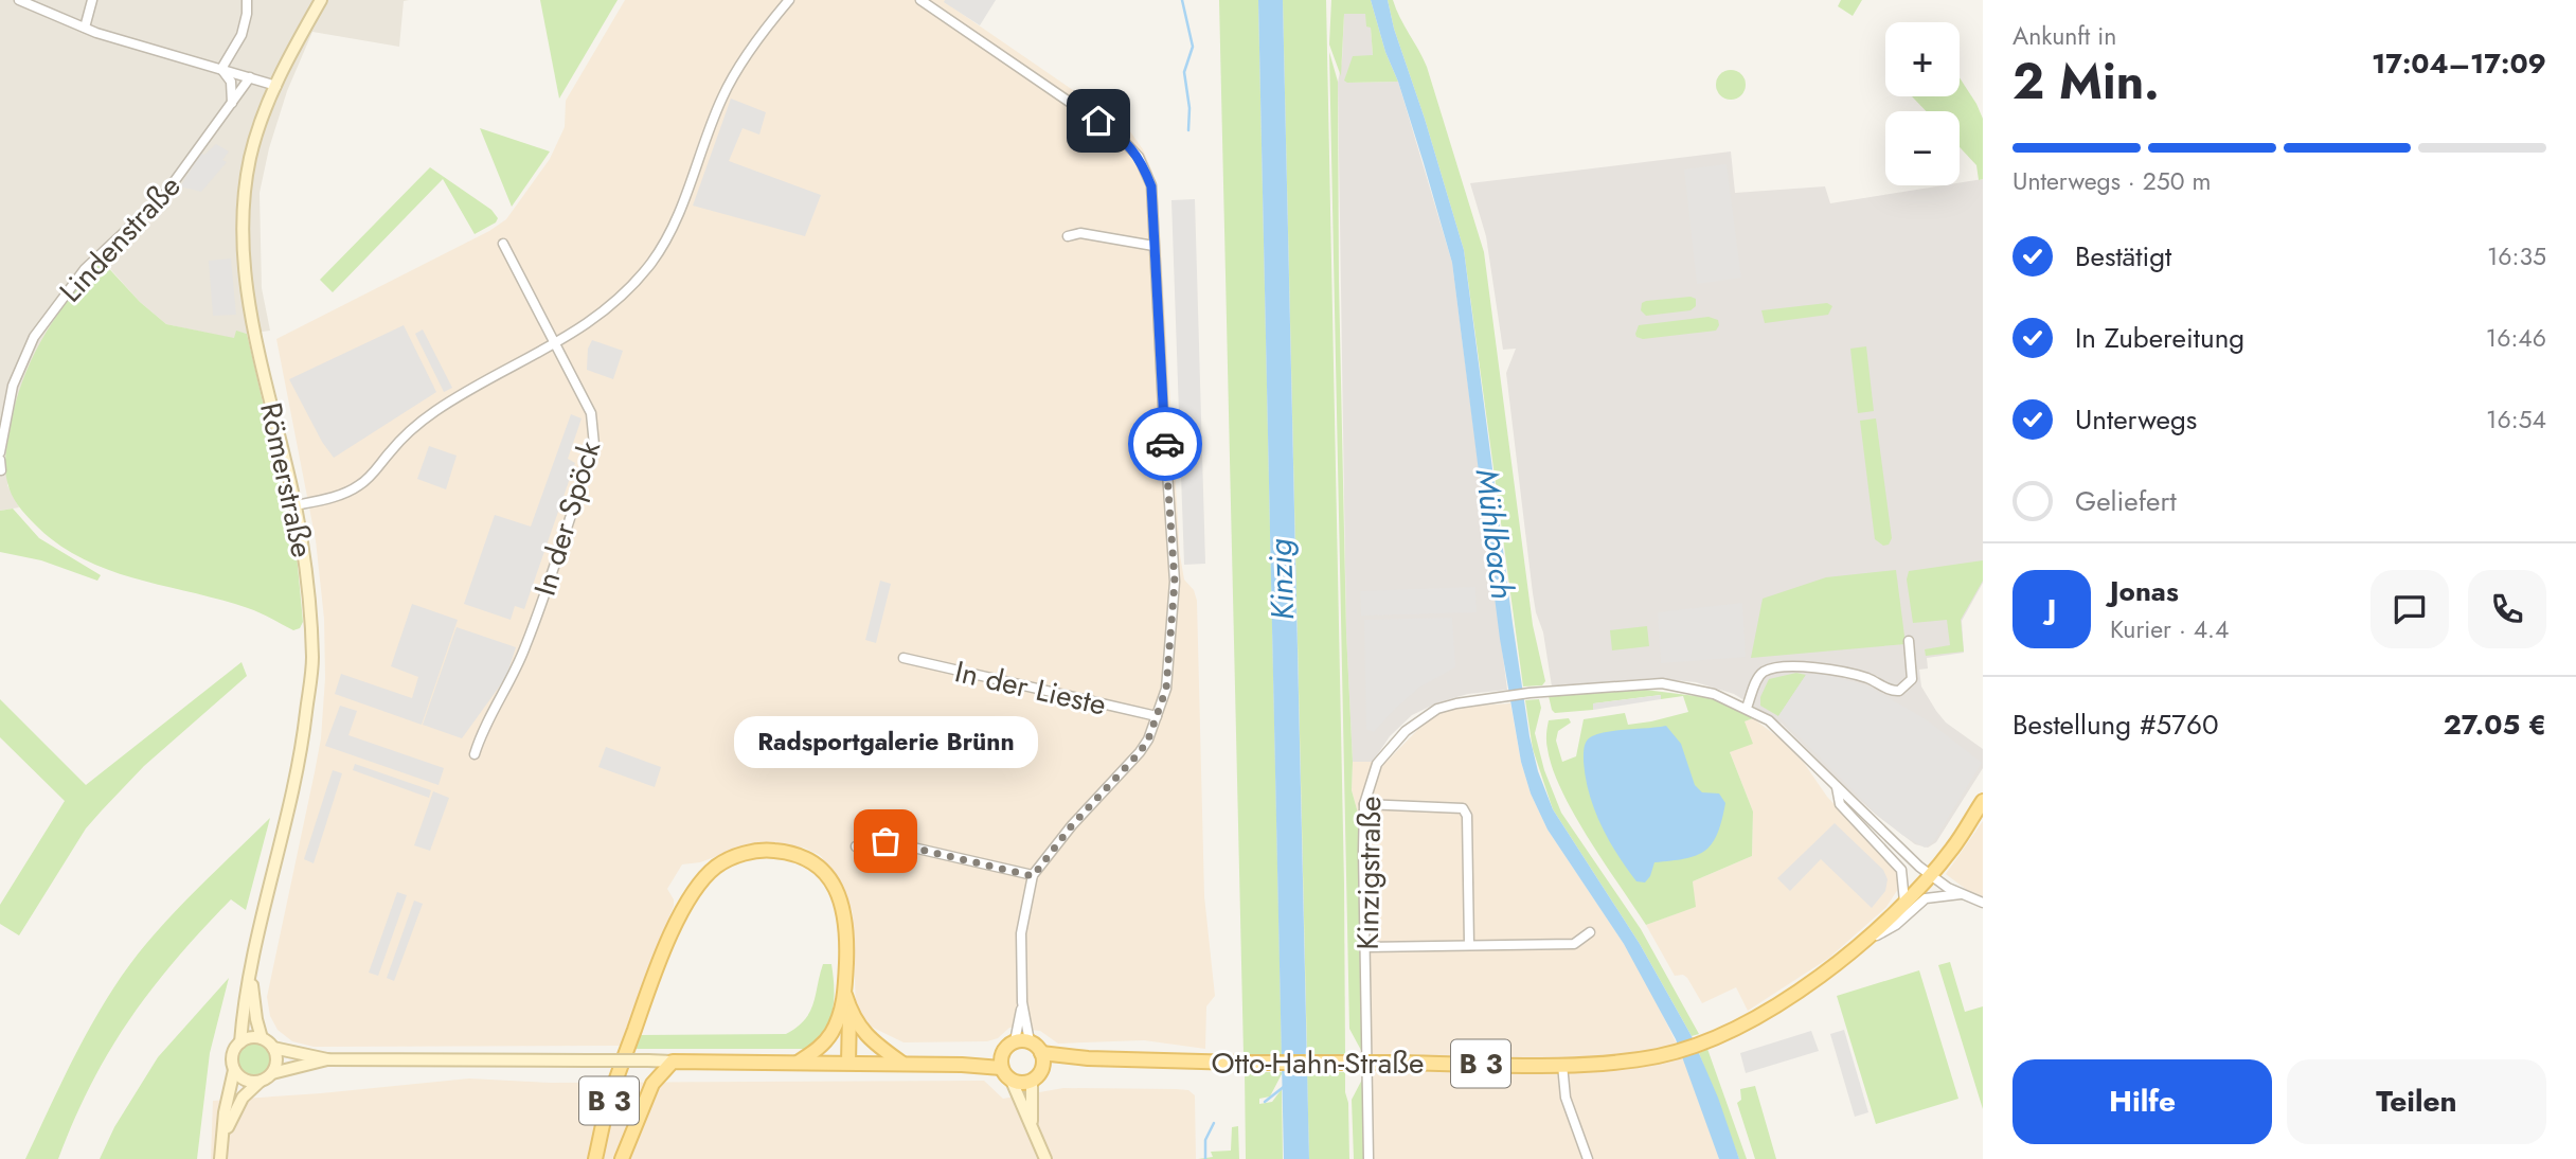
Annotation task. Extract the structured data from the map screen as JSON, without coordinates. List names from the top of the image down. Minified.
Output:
{"streets":{"main road":["Otto-Hahn-Straße","B 3"],"street":["Lindenstraße","Römerstraße","In der Spöck","In der Lieste","Kinzigstraße"]},"crossings":[["Kinzigstraße","Otto-Hahn-Straße"],["Otto-Hahn-Straße","B 3"]],"water":["Mühlbach","Kinzig"],"places":["Radsportgalerie Brünn"],"page":{"heading":["2 Min.","Ankunft in","17:04–17:09"],"panel":["Jonas","Kurier · 4.4","Bestellung #5760","27.05 €"],"map_buttons":["+","−"],"bar":"Unterwegs · 250 m","list":[["Bestätigt","16:35"],["In Zubereitung","16:46"],["Unterwegs","16:54"],"Geliefert"],"round":"J","bubble":"Radsportgalerie Brünn","buttons":["Hilfe","Teilen"]}}
